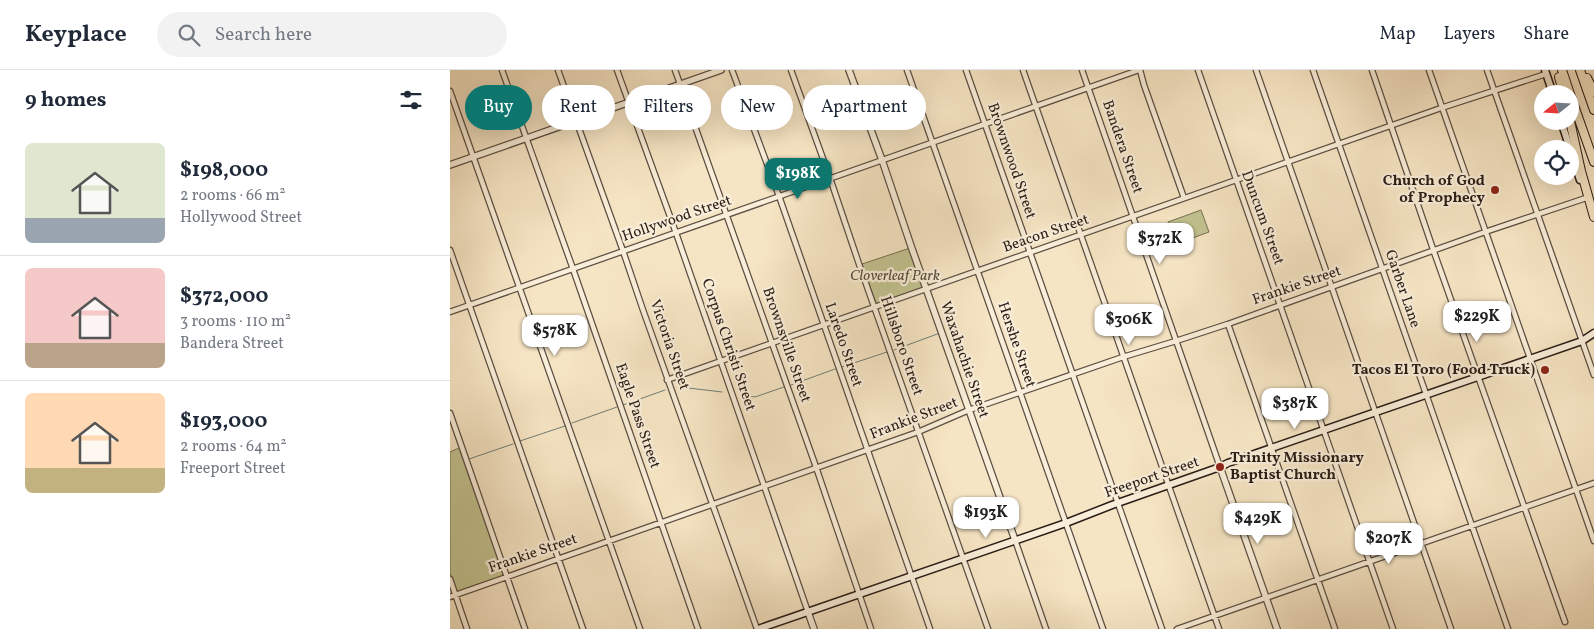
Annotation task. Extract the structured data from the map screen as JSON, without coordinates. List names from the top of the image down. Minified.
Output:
{"streets":{"main road":["Freeport Street"],"street":["Bandera Street","Brownwood Street","Duncum Street","Hollywood Street","Beacon Street","Frankie Street","Garber Lane","Victoria Street","Corpus Christi Street","Brownsville Street","Laredo Street","Hershe Street","Hillsboro Street","Waxahachie Street","Eagle Pass Street"]},"crossings":[["Bandera Street","Hollywood Street"],["Bandera Street","Beacon Street"],["Bandera Street","Frankie Street"],["Bandera Street","Freeport Street"],["Brownwood Street","Hollywood Street"],["Brownwood Street","Beacon Street"],["Brownwood Street","Frankie Street"],["Brownwood Street","Freeport Street"],["Duncum Street","Beacon Street"],["Duncum Street","Frankie Street"],["Duncum Street","Freeport Street"],["Hollywood Street","Victoria Street"],["Hollywood Street","Corpus Christi Street"],["Hollywood Street","Brownsville Street"],["Hollywood Street","Laredo Street"],["Hollywood Street","Hershe Street"],["Hollywood Street","Hillsboro Street"],["Hollywood Street","Waxahachie Street"],["Hollywood Street","Eagle Pass Street"],["Beacon Street","Garber Lane"],["Beacon Street","Victoria Street"],["Beacon Street","Corpus Christi Street"],["Beacon Street","Brownsville Street"],["Beacon Street","Laredo Street"],["Beacon Street","Hershe Street"],["Beacon Street","Hillsboro Street"],["Beacon Street","Waxahachie Street"],["Frankie Street","Garber Lane"],["Frankie Street","Victoria Street"],["Frankie Street","Corpus Christi Street"],["Frankie Street","Brownsville Street"],["Frankie Street","Laredo Street"],["Frankie Street","Hershe Street"],["Frankie Street","Hillsboro Street"],["Frankie Street","Waxahachie Street"],["Frankie Street","Eagle Pass Street"],["Garber Lane","Freeport Street"],["Victoria Street","Freeport Street"],["Corpus Christi Street","Freeport Street"],["Brownsville Street","Freeport Street"],["Laredo Street","Freeport Street"],["Hershe Street","Freeport Street"],["Hillsboro Street","Freeport Street"],["Waxahachie Street","Freeport Street"]],"parks":["Cloverleaf Park"],"places":["Church of God of Prophecy","Tacos El Toro (Food Truck)","Trinity Missionary Baptist Church"],"north":"left","page":{"header":"Keyplace","search":"Search here","nav":["Map","Layers","Share"],"heading":"9 homes","chip":["Buy","Rent","Filters","New","Apartment"],"list":[{"name":"$198,000","note":"2 rooms · 66 m² · Hollywood Street"},{"name":"$372,000","note":"3 rooms · 110 m² · Bandera Street"},{"name":"$193,000","note":"2 rooms · 64 m² · Freeport Street"}],"price":["$198K","$372K","$229K","$306K","$578K","$387K","$193K","$429K","$207K"]}}
